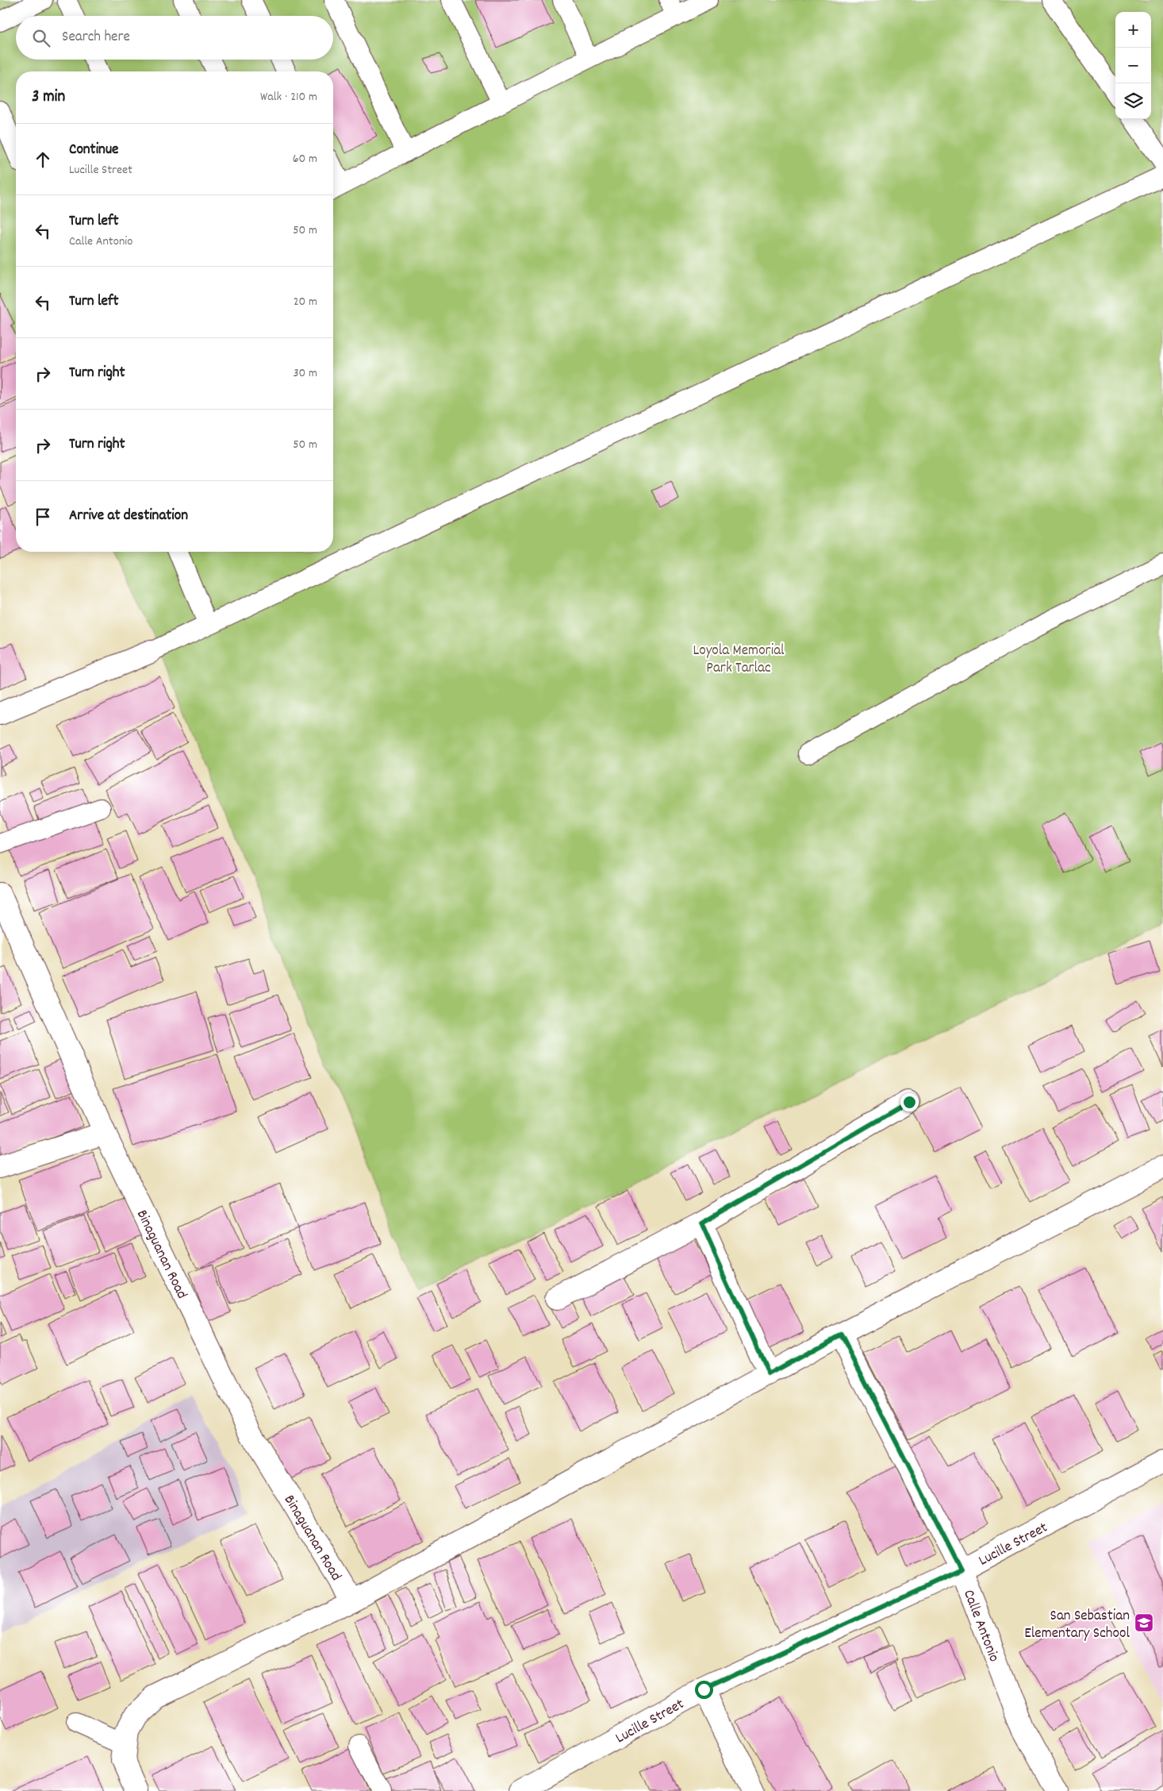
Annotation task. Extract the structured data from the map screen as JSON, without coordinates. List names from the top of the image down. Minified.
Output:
{"streets":{"street":["Binaguanan Road","Lucille Street","Calle Antonio"]},"crossings":[["Lucille Street","Calle Antonio"]],"parks":["Loyola Memorial Park Tarlac"],"places":{"school or university":["San Sebastian Elementary School"]},"page":{"map_buttons":["+","−"],"search":"Search here","heading":["3 min","Walk · 210 m"],"list":[["Continue","Lucille Street","60 m"],["Turn left","Calle Antonio","50 m"],["Turn left","20 m"],["Turn right","30 m"],["Turn right","50 m"],"Arrive at destination"]}}
